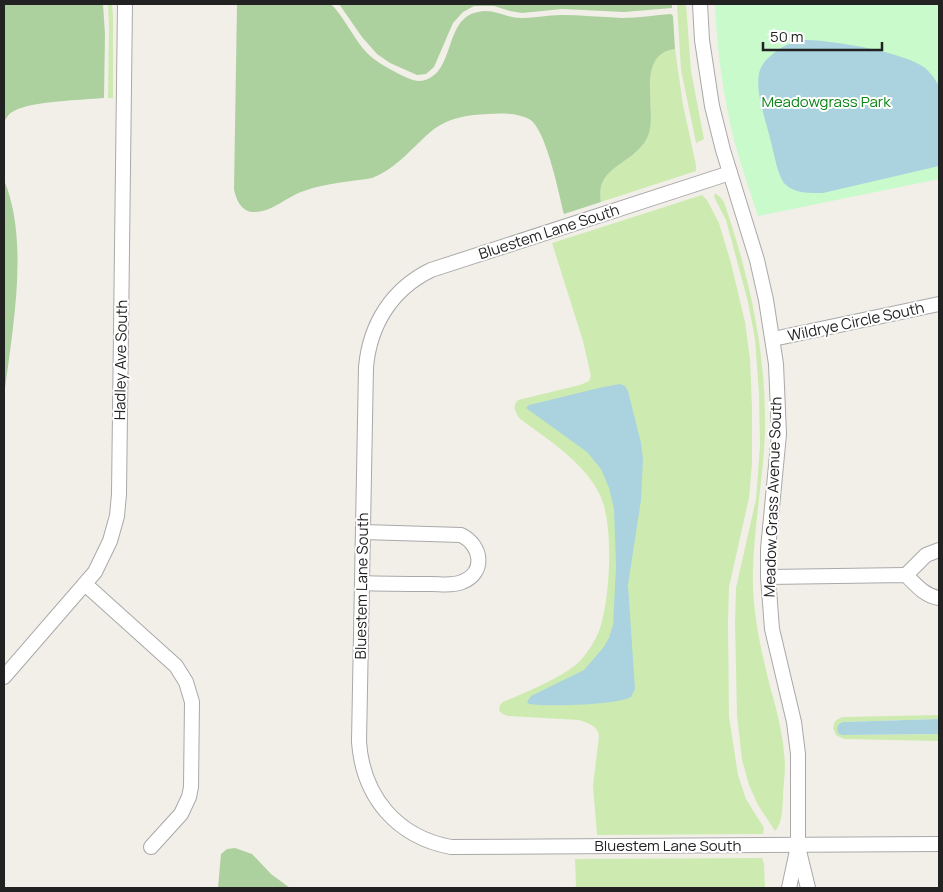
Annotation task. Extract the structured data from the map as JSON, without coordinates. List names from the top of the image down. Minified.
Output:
{"streets":{"street":["Bluestem Lane South","Wildrye Circle South","Hadley Ave South","Meadow Grass Avenue South"]},"crossings":[["Bluestem Lane South","Meadow Grass Avenue South"],["Wildrye Circle South","Meadow Grass Avenue South"]],"parks":["Meadowgrass Park"],"scale_bar":"50 m"}
